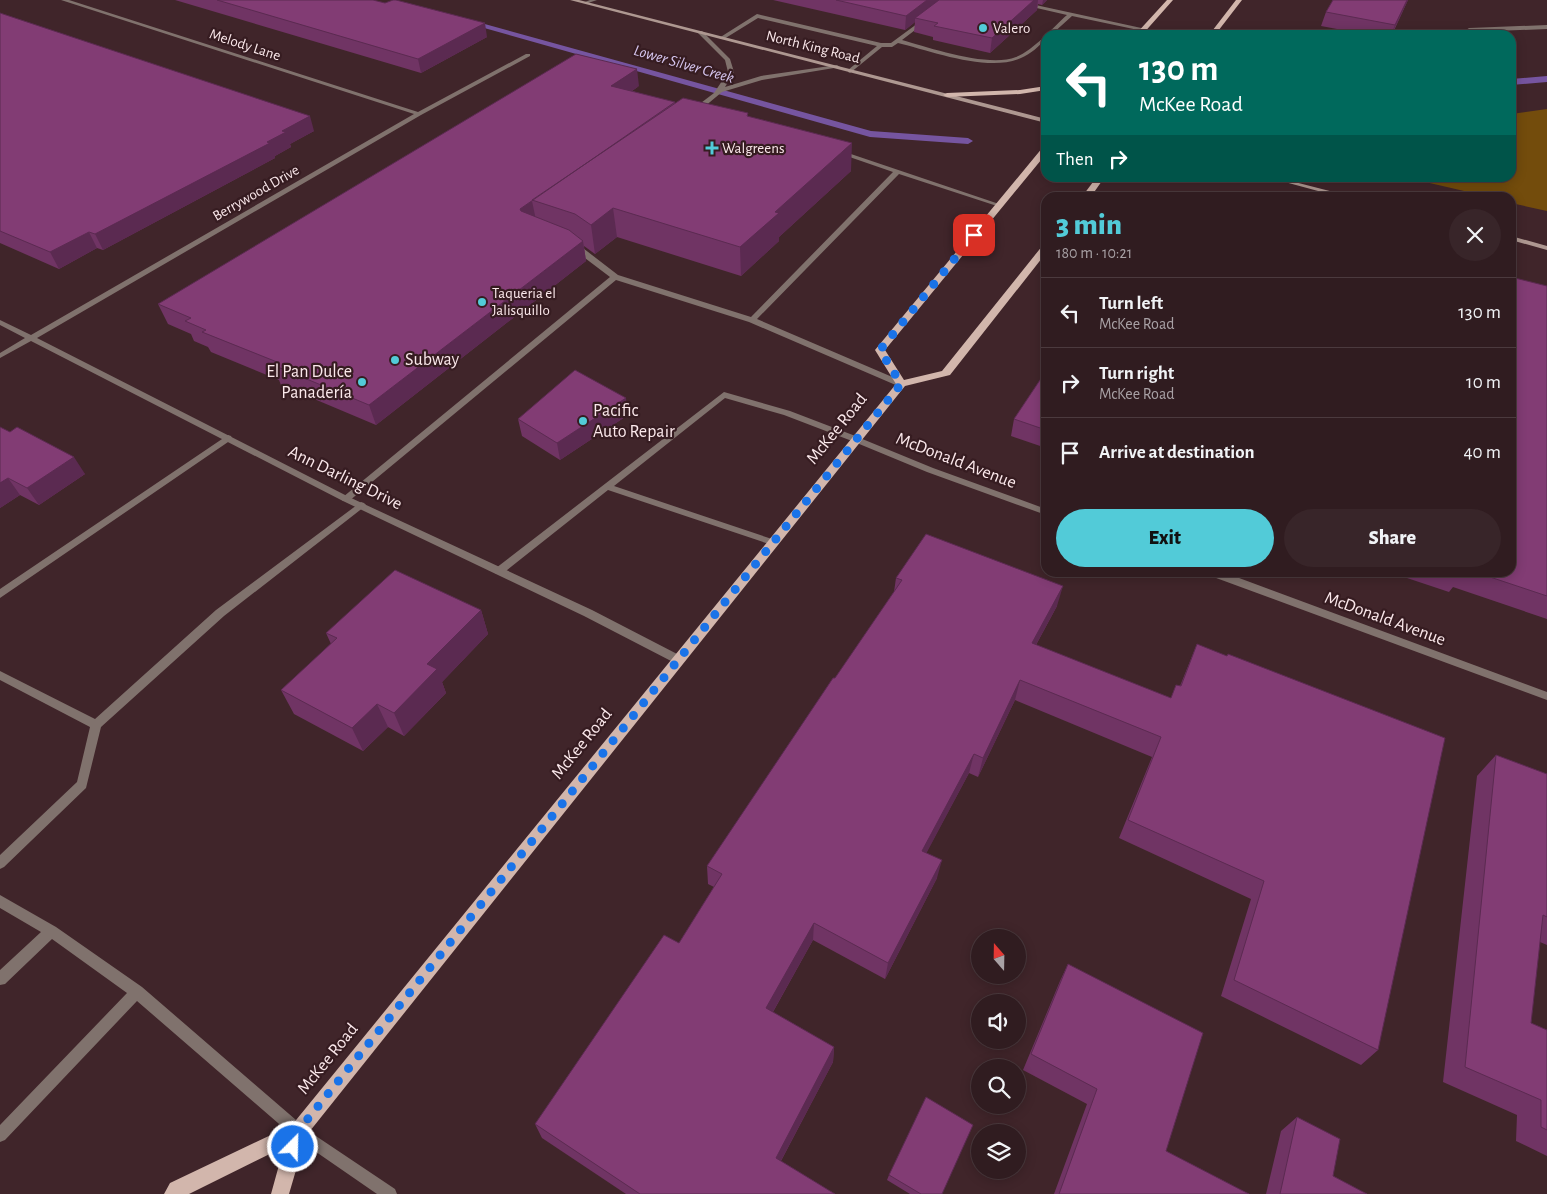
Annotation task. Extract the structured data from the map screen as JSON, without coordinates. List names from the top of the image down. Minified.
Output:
{"streets":{"main road":["North King Road","McKee Road"],"street":["Melody Lane","Berrywood Drive","McDonald Avenue","Ann Darling Drive"]},"crossings":[["Melody Lane","Berrywood Drive"],["Berrywood Drive","Ann Darling Drive"],["McKee Road","McDonald Avenue"],["McKee Road","Ann Darling Drive"]],"water":["Lower Silver Creek"],"places":{"other":["Valero","Taqueria el Jalisquillo","Subway","El Pan Dulce Panadería","Pacific Auto Repair"],"health":["Walgreens"]},"north":"top","page":{"turn":["130 m","McKee Road"],"then":"Then","heading":["3 min","180 m · 10:21"],"list":[{"name":"Turn left","note":"McKee Road","value":"130 m"},{"name":"Turn right","note":"McKee Road","value":"10 m"},{"name":"Arrive at destination","value":"40 m"}],"buttons":["Exit","Share"]}}
